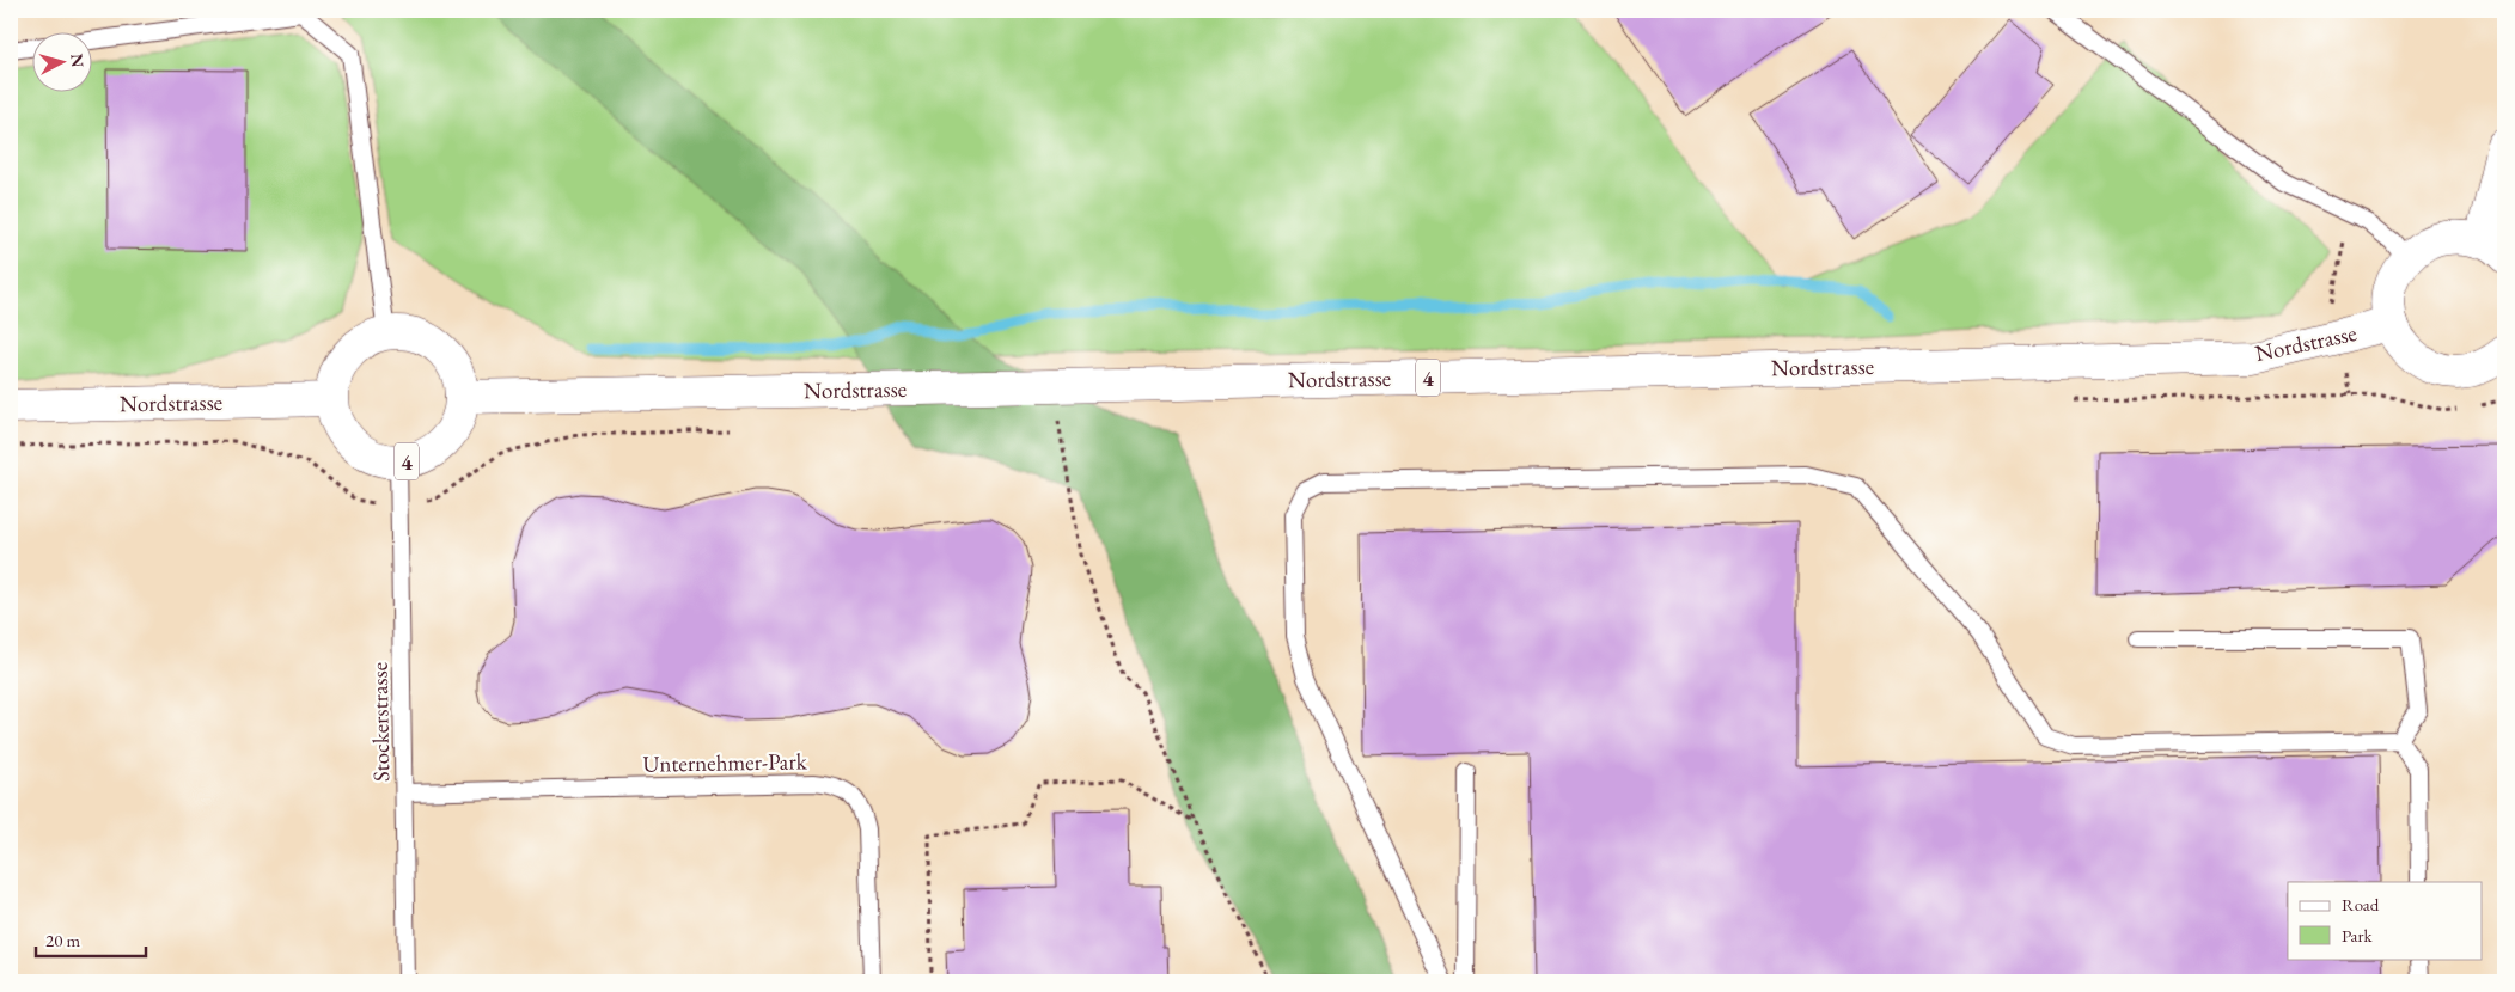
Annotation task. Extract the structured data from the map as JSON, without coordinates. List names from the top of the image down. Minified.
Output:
{"streets":{"main road":["Nordstrasse","4"],"lane":["Stockerstrasse","Unternehmer-Park"]},"crossings":[["Nordstrasse","4"],["Nordstrasse","Stockerstrasse"],["4","Stockerstrasse"],["Stockerstrasse","Unternehmer-Park"]],"legend":["Road","Park"],"scale_bar":"20 m","north":"right"}
